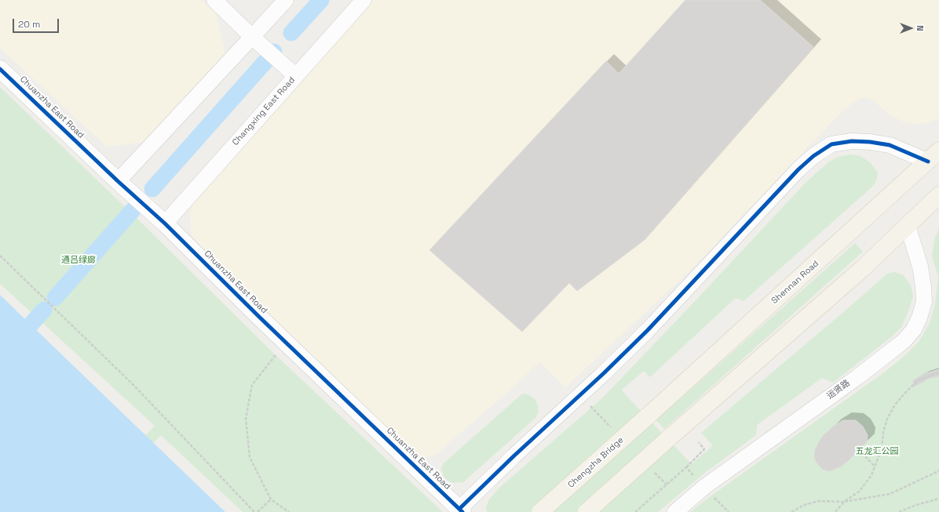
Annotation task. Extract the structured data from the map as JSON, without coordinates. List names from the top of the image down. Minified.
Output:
{"streets":{"main road":["Shennan Road","Chengzha Bridge"],"street":["Chuanzha East Road","Changxing East Road","运贤路"]},"crossings":[["Chuanzha East Road","Changxing East Road"],["Shennan Road","Chengzha Bridge"]],"parks":["通吕绿廊","五龙汇公园"],"scale_bar":"20 m","north":"right"}
